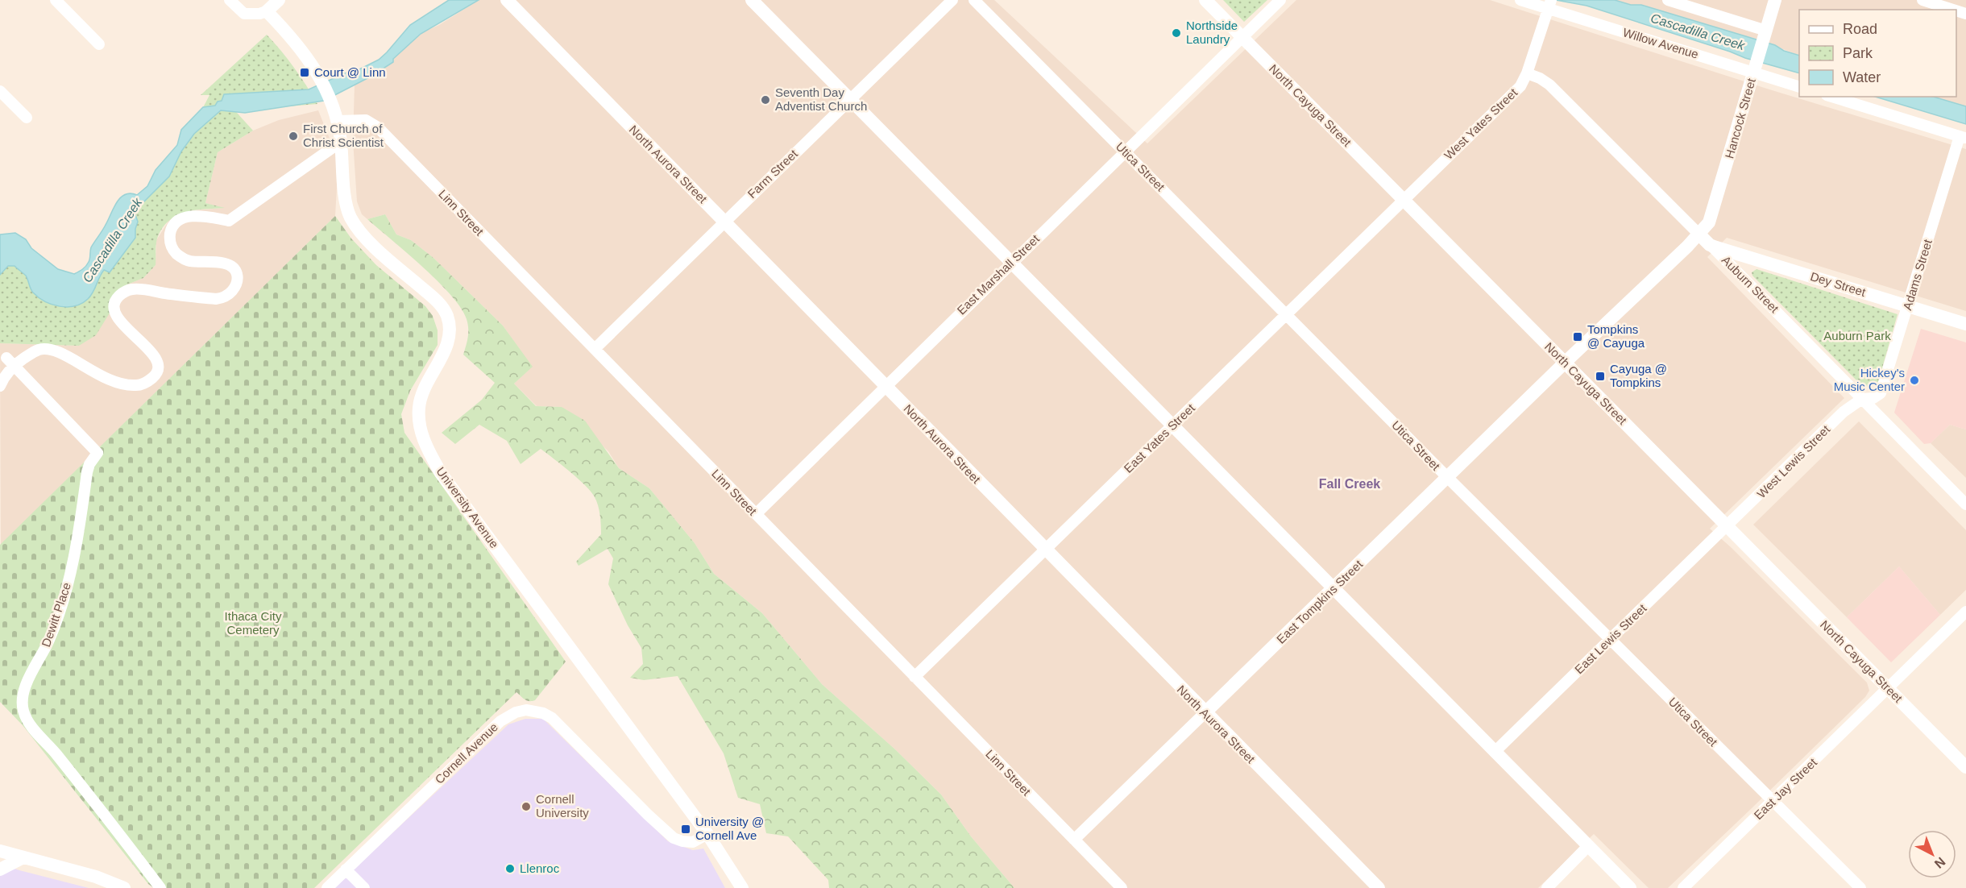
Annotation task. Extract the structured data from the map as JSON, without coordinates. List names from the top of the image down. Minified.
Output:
{"streets":{"street":["Willow Avenue","North Cayuga Street","Hancock Street","West Yates Street","North Aurora Street","Utica Street","Farm Street","Linn Street","East Marshall Street","Adams Street","Auburn Street","Dey Street","East Yates Street","West Lewis Street","University Avenue","East Tompkins Street","Dewitt Place","East Lewis Street","Cornell Avenue","East Jay Street"]},"crossings":[["Willow Avenue","Hancock Street"],["Willow Avenue","West Yates Street"],["North Cayuga Street","Hancock Street"],["North Cayuga Street","West Yates Street"],["North Cayuga Street","East Marshall Street"],["North Cayuga Street","East Yates Street"],["North Cayuga Street","West Lewis Street"],["North Cayuga Street","East Tompkins Street"],["North Cayuga Street","East Lewis Street"],["North Cayuga Street","East Jay Street"],["Hancock Street","Auburn Street"],["Hancock Street","East Tompkins Street"],["West Yates Street","Auburn Street"],["West Yates Street","East Yates Street"],["North Aurora Street","Farm Street"],["North Aurora Street","East Marshall Street"],["North Aurora Street","East Yates Street"],["North Aurora Street","East Tompkins Street"],["Utica Street","East Marshall Street"],["Utica Street","East Yates Street"],["Utica Street","East Tompkins Street"],["Utica Street","East Lewis Street"],["Utica Street","East Jay Street"],["Farm Street","Linn Street"],["Linn Street","East Marshall Street"],["Linn Street","East Yates Street"],["Linn Street","University Avenue"],["Linn Street","East Tompkins Street"],["Adams Street","Auburn Street"],["Adams Street","Dey Street"],["Adams Street","West Lewis Street"],["Auburn Street","Dey Street"],["Auburn Street","West Lewis Street"],["West Lewis Street","East Lewis Street"],["University Avenue","Cornell Avenue"]],"districts":["Fall Creek"],"water":["Cascadilla Creek"],"parks":["Auburn Park","Ithaca City Cemetery"],"places":{"other":["Northside Laundry","Seventh Day Adventist Church","First Church of Christ Scientist","Hickey's Music Center","Cornell University","Llenroc"],"transit":["Court @ Linn","Tompkins @ Cayuga","Cayuga @ Tompkins","University @ Cornell Ave"]},"legend":["Road","Park","Water"],"north":"bottom right"}
